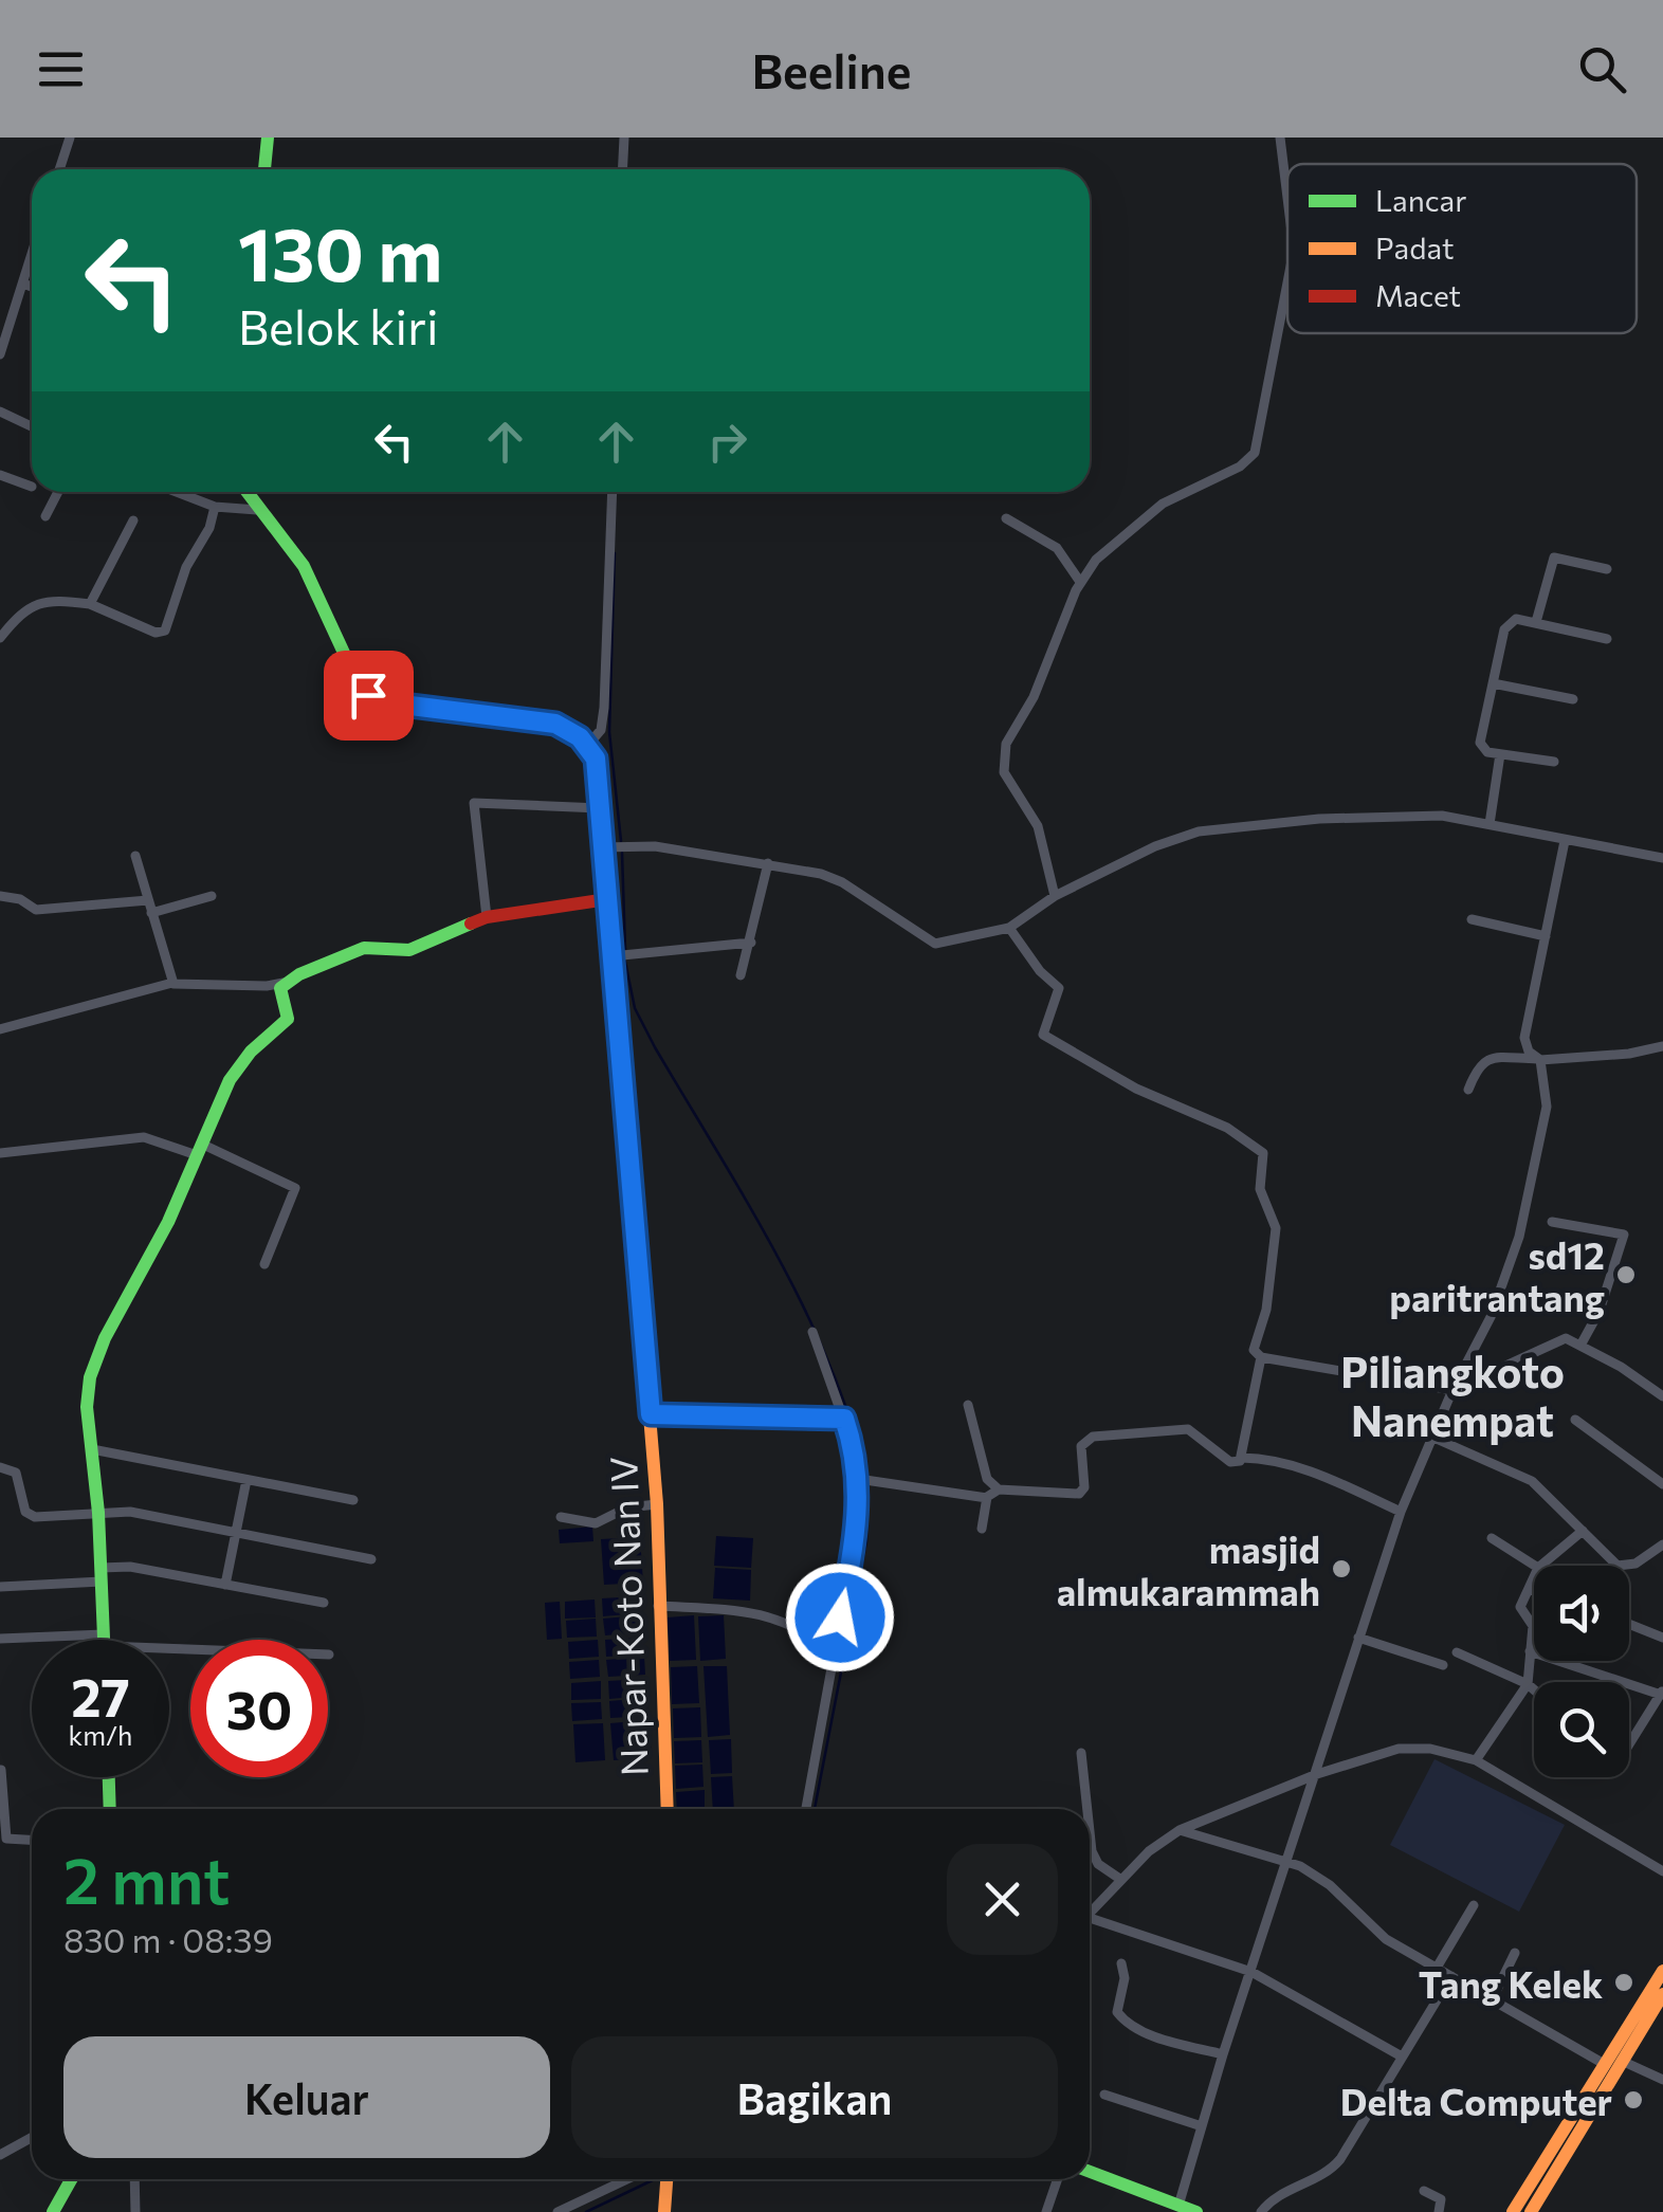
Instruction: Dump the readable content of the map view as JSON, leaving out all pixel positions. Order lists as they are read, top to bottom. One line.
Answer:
{"streets":{"main road":["Napar-Koto Nan IV"]},"districts":["Piliangkoto Nanempat"],"places":["sd12 paritrantang","masjid almukarammah","Tang Kelek","Delta Computer"],"legend":["Lancar","Padat","Macet"],"page":{"header":"Beeline","turn":["130 m","Belok kiri"],"speed":"27 km/h","limit":"30","heading":["2 mnt","830 m · 08:39"],"buttons":["Keluar","Bagikan"]}}
